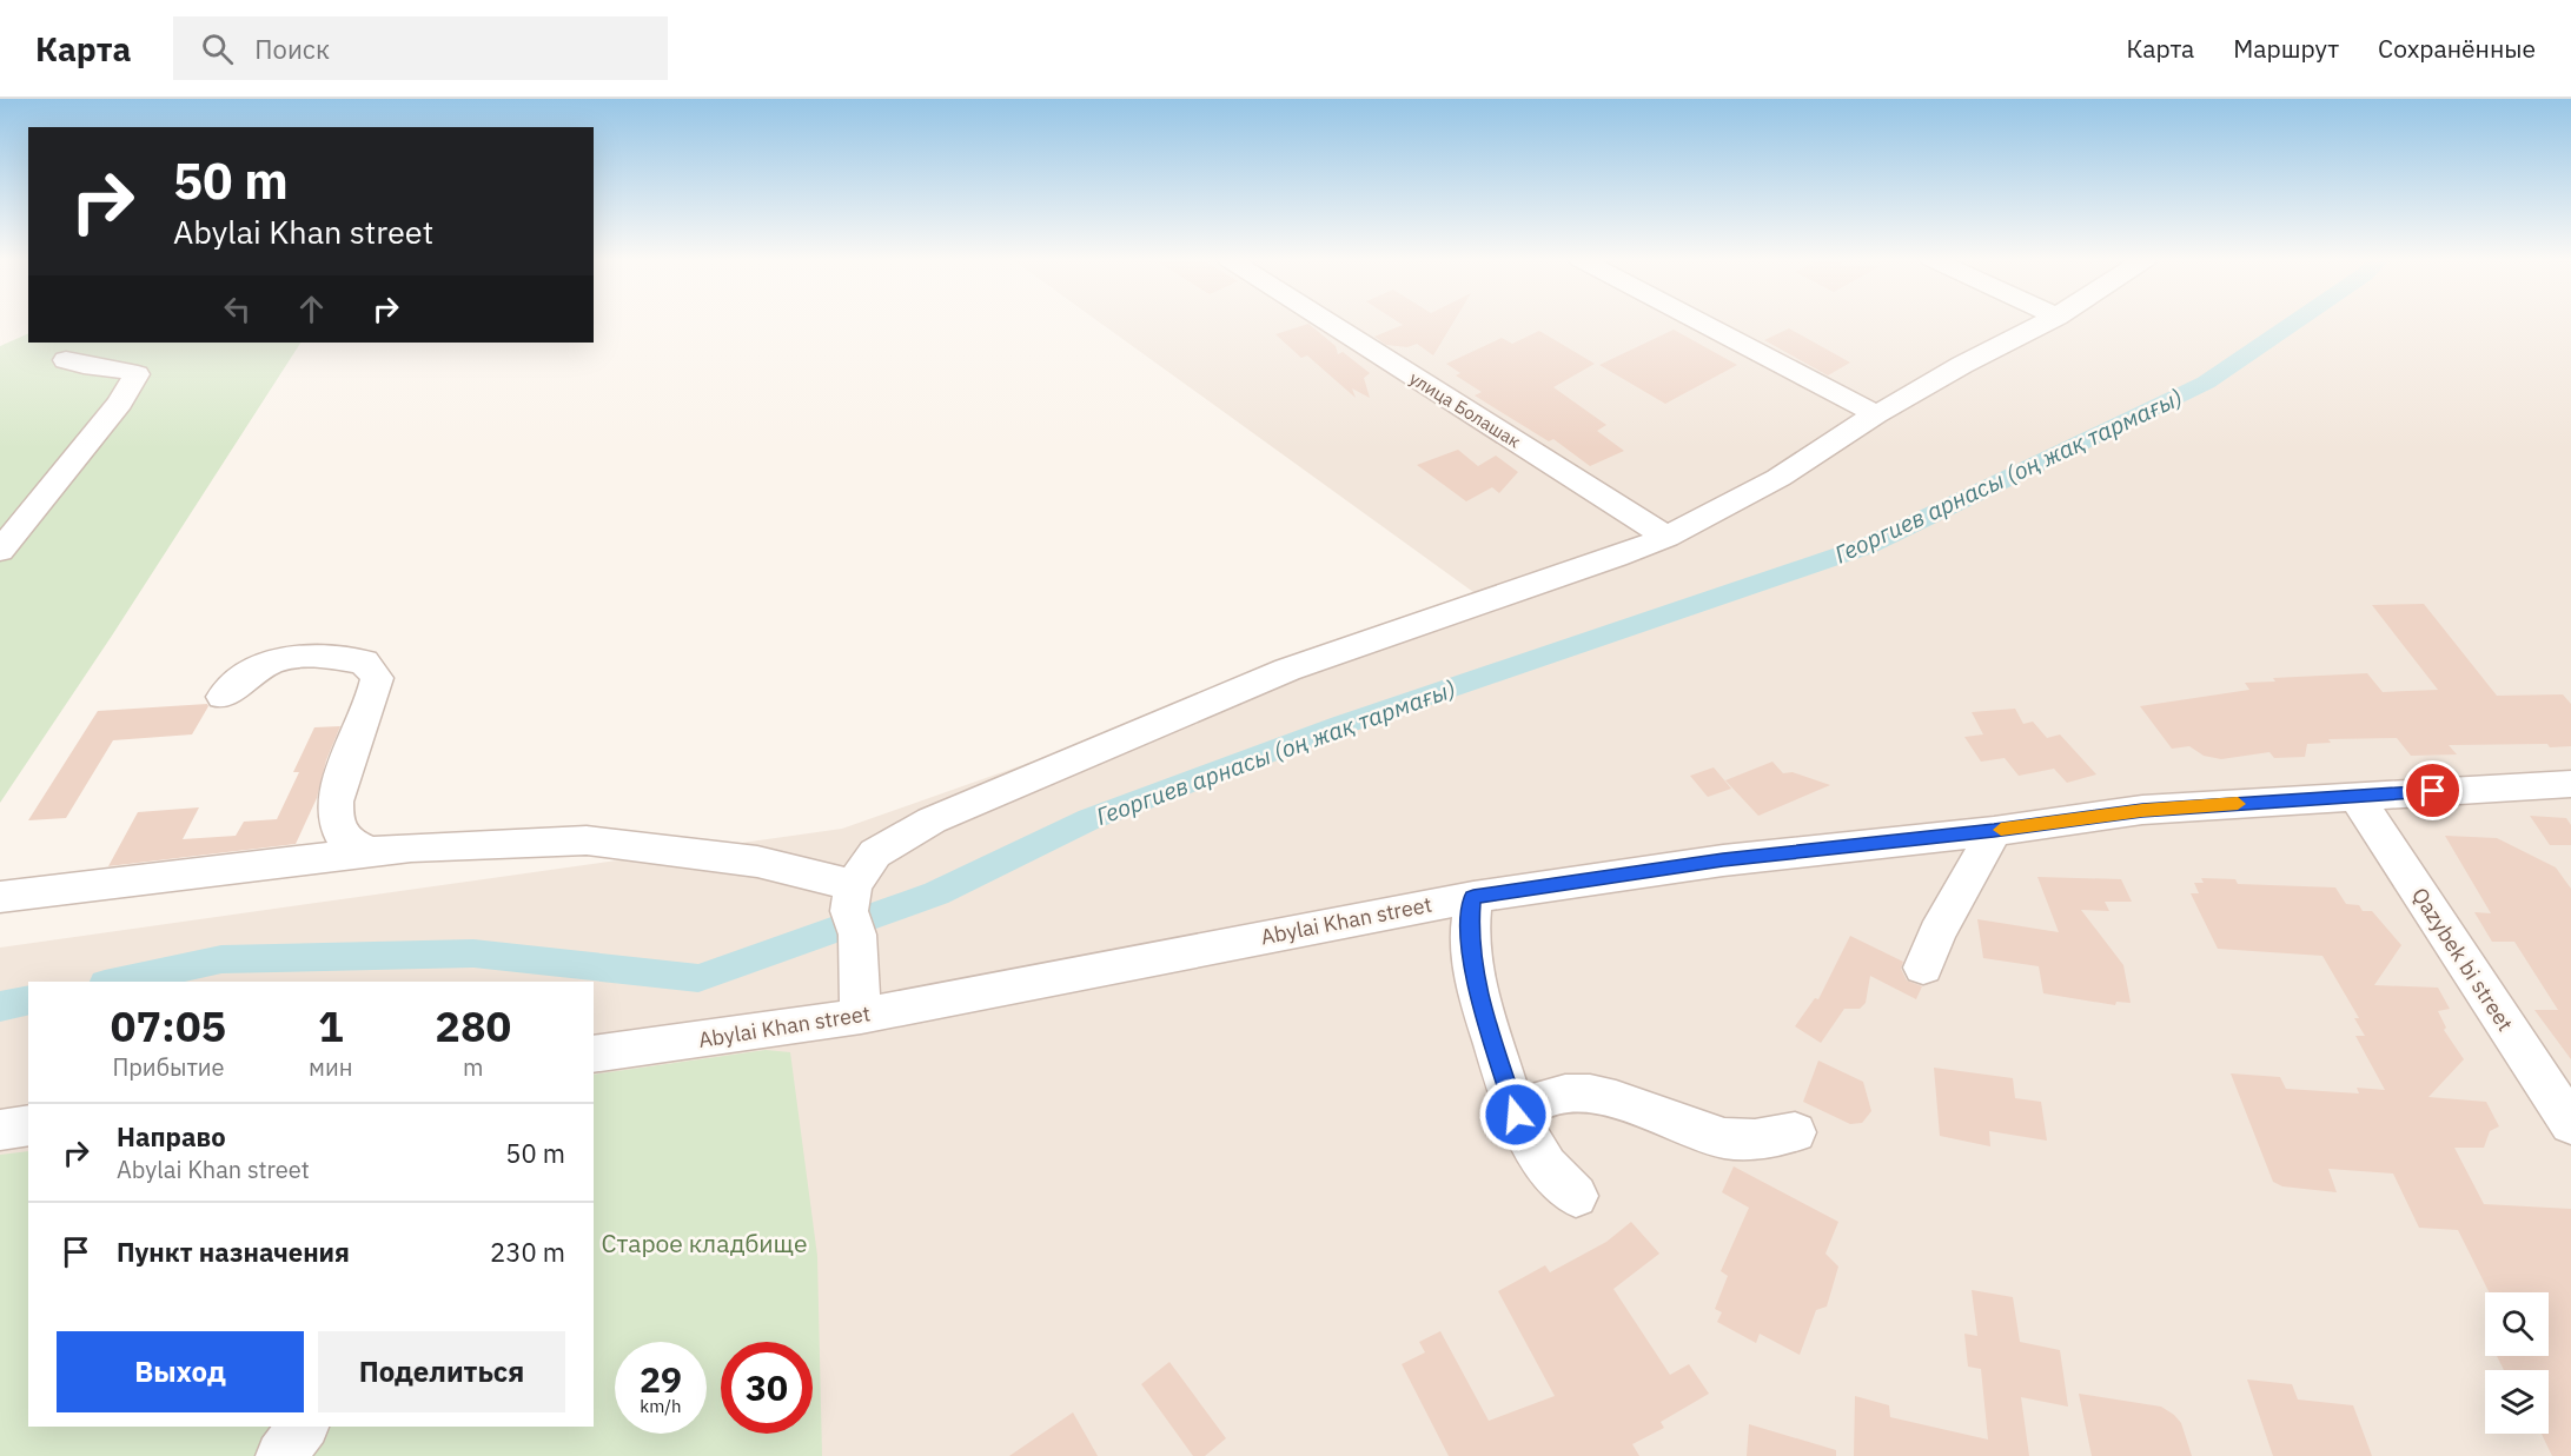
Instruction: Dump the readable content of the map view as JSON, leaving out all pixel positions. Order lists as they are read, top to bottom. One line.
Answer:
{"streets":{"street":["улица Болашак","Abylai Khan street","Qazybek bi street"]},"crossings":[["Abylai Khan street","Qazybek bi street"]],"water":["Георгиев арнасы (оң жақ тармағы)"],"parks":["Старое кладбище"],"page":{"header":"Карта","search":"Поиск","nav":["Карта","Маршрут","Сохранённые"],"turn":["50 m","Abylai Khan street"],"eta":["07:05","Прибытие","1","мин","280","m"],"list":[{"name":"Направо","note":"Abylai Khan street","value":"50 m"},{"name":"Пункт назначения","value":"230 m"}],"buttons":["Выход","Поделиться"],"speed":"29 km/h","limit":"30"}}
